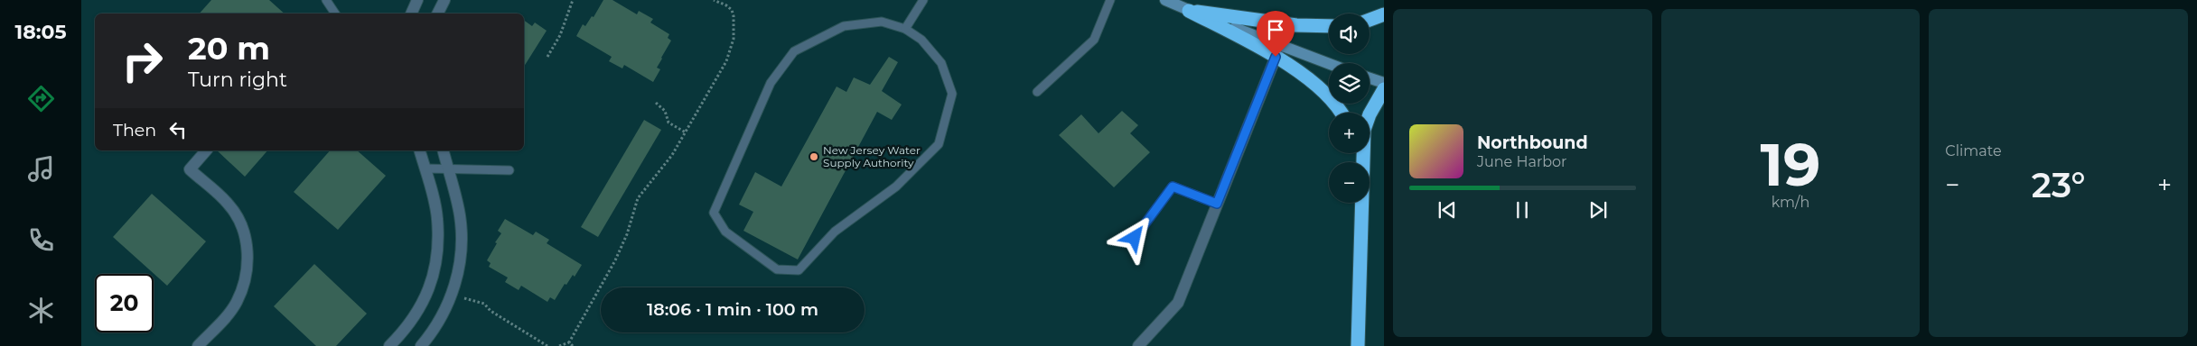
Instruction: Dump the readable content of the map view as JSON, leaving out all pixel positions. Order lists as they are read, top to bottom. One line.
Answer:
{"places":["New Jersey Water Supply Authority"],"page":{"tabs":"18:05","tile":[["19","km/h"],"Climate"],"map_buttons":["+","−"],"turn":["20 m","Turn right"],"then":"Then","song":["Northbound","June Harbor"],"heat":["−","23°","+"],"limit":"20","trip":"18:06 · 1 min · 100 m"}}
